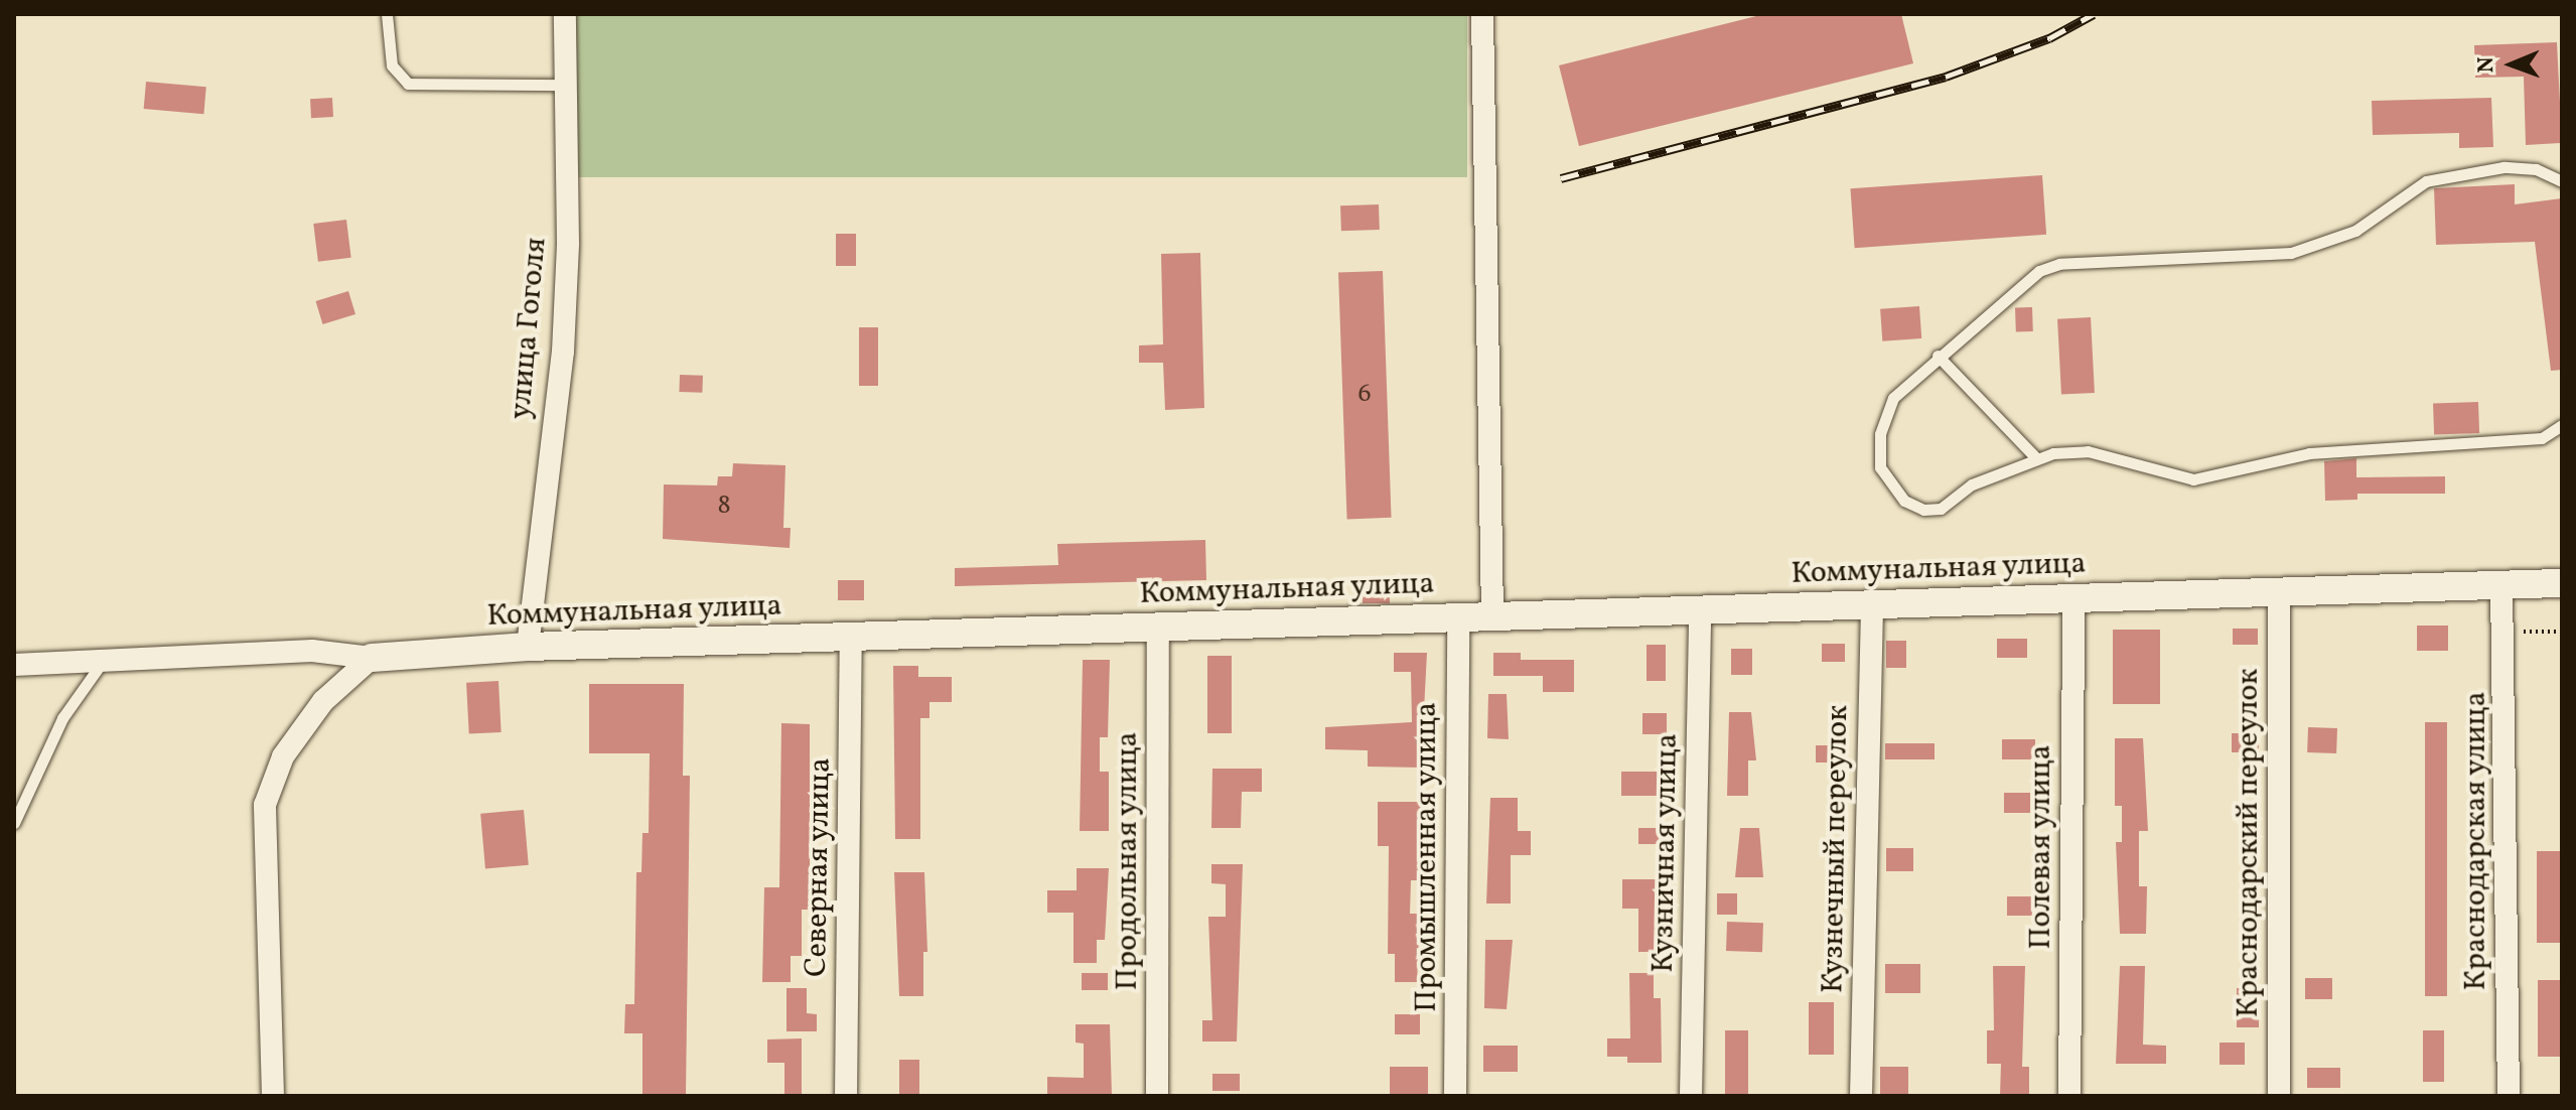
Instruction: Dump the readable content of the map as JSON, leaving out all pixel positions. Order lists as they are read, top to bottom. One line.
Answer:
{"streets":{"street":["улица Гоголя","Коммунальная улица","Краснодарская улица","Краснодарский переулок","Полевая улица","Кузнечный переулок","Кузничная улица","Промышленная улица","Продольная улица","Северная улица"]},"crossings":[["улица Гоголя","Коммунальная улица"],["Коммунальная улица","Краснодарская улица"],["Коммунальная улица","Краснодарский переулок"],["Коммунальная улица","Полевая улица"],["Коммунальная улица","Кузнечный переулок"],["Коммунальная улица","Кузничная улица"],["Коммунальная улица","Промышленная улица"],["Коммунальная улица","Продольная улица"],["Коммунальная улица","Северная улица"]],"house_numbers":["6","8"],"north":"left"}
